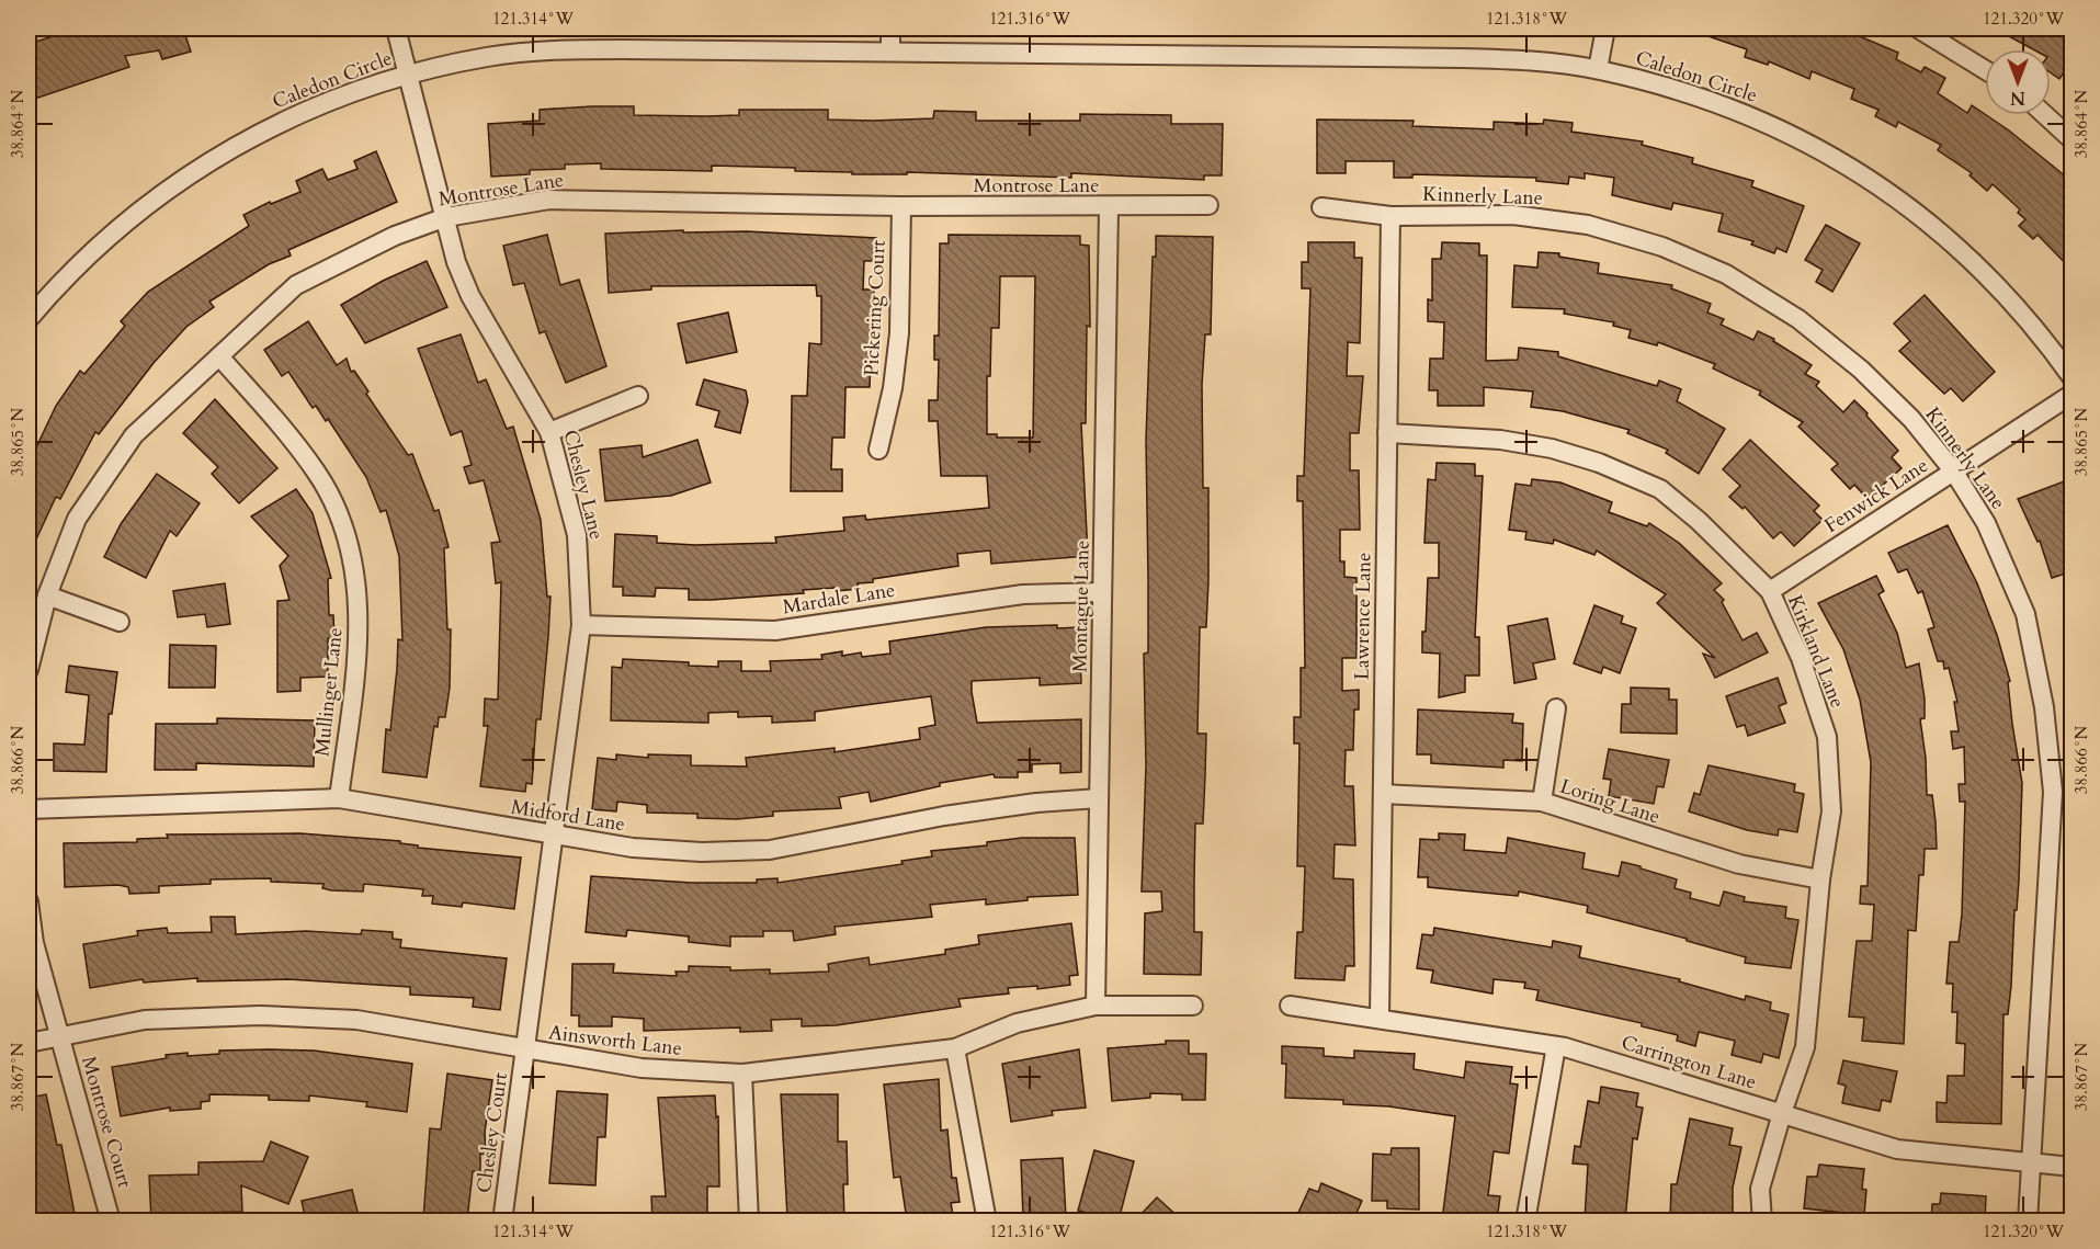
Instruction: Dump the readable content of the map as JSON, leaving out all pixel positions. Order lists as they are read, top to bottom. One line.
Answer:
{"streets":{"street":["Caledon Circle","Montrose Lane","Kinnerly Lane","Pickering Court","Chesley Lane","Fenwick Lane","Mardale Lane","Montague Lane","Lawrence Lane","Kirkland Lane","Mullinger Lane","Loring Lane","Midford Lane","Ainsworth Lane","Carrington Lane","Montrose Court","Chesley Court"]},"crossings":[["Caledon Circle","Chesley Lane"],["Montrose Lane","Pickering Court"],["Montrose Lane","Chesley Lane"],["Montrose Lane","Montague Lane"],["Montrose Lane","Mullinger Lane"],["Kinnerly Lane","Fenwick Lane"],["Kinnerly Lane","Lawrence Lane"],["Kinnerly Lane","Carrington Lane"],["Chesley Lane","Mardale Lane"],["Chesley Lane","Midford Lane"],["Chesley Lane","Ainsworth Lane"],["Chesley Lane","Chesley Court"],["Fenwick Lane","Kirkland Lane"],["Mardale Lane","Montague Lane"],["Montague Lane","Midford Lane"],["Montague Lane","Ainsworth Lane"],["Lawrence Lane","Kirkland Lane"],["Lawrence Lane","Loring Lane"],["Lawrence Lane","Carrington Lane"],["Kirkland Lane","Loring Lane"],["Kirkland Lane","Carrington Lane"],["Mullinger Lane","Midford Lane"],["Ainsworth Lane","Montrose Court"],["Ainsworth Lane","Chesley Court"]],"north":"bottom","coordinates":["121.314°W","121.316°W","121.318°W","121.320°W","38.864°N","38.865°N","38.866°N","38.867°N"]}
